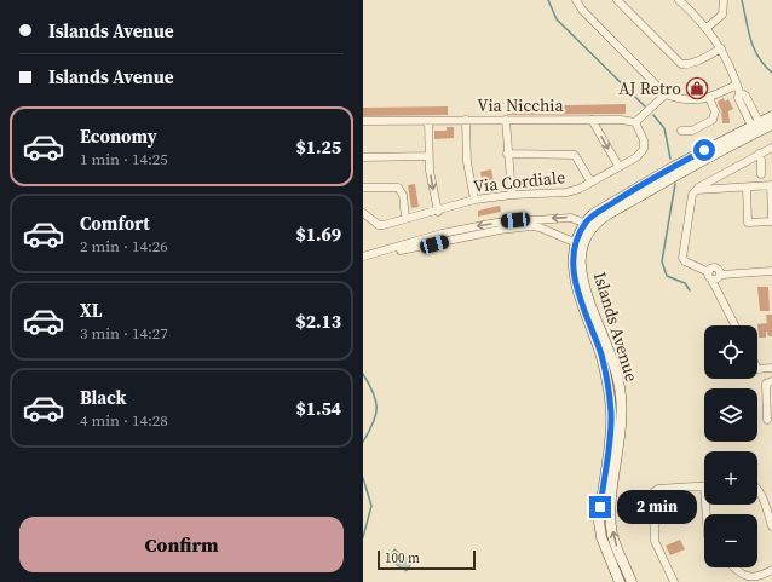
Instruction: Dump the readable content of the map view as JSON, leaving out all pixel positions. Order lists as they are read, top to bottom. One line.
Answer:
{"streets":{"street":["Via Nicchia","Via Cordiale","Islands Avenue"]},"crossings":[["Via Nicchia","Via Cordiale"]],"places":{"shop":["AJ Retro"]},"scale_bar":"100 m","page":{"banner":["Islands Avenue","Islands Avenue"],"list":[{"name":"Economy","note":"1 min · 14:25","value":"$1.25"},{"name":"Comfort","note":"2 min · 14:26","value":"$1.69"},{"name":"XL","note":"3 min · 14:27","value":"$2.13"},{"name":"Black","note":"4 min · 14:28","value":"$1.54"}],"map_buttons":["+","−"],"bubble":"2 min","buttons":"Confirm","scale":"100 m"}}
